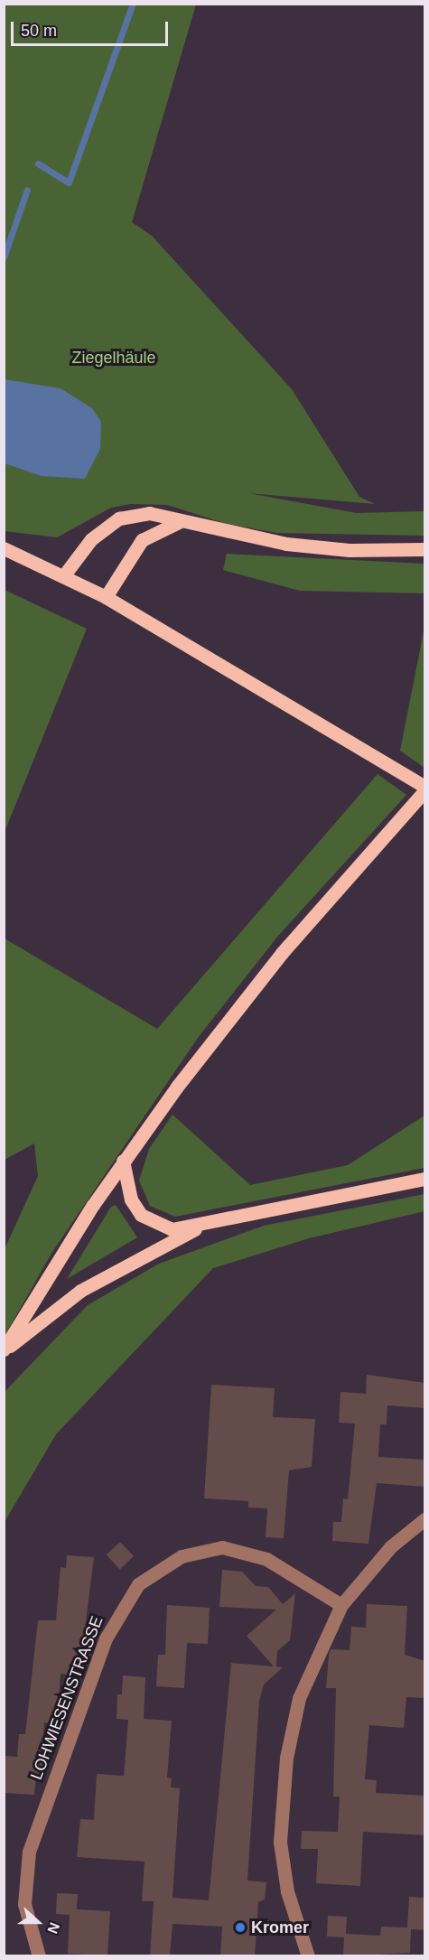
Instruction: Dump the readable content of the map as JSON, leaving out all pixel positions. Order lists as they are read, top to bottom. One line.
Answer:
{"streets":{"street":["LOHWIESENSTRASSE"]},"parks":["Ziegelhäule"],"places":["Kromer"],"scale_bar":"50 m","north":"right"}
